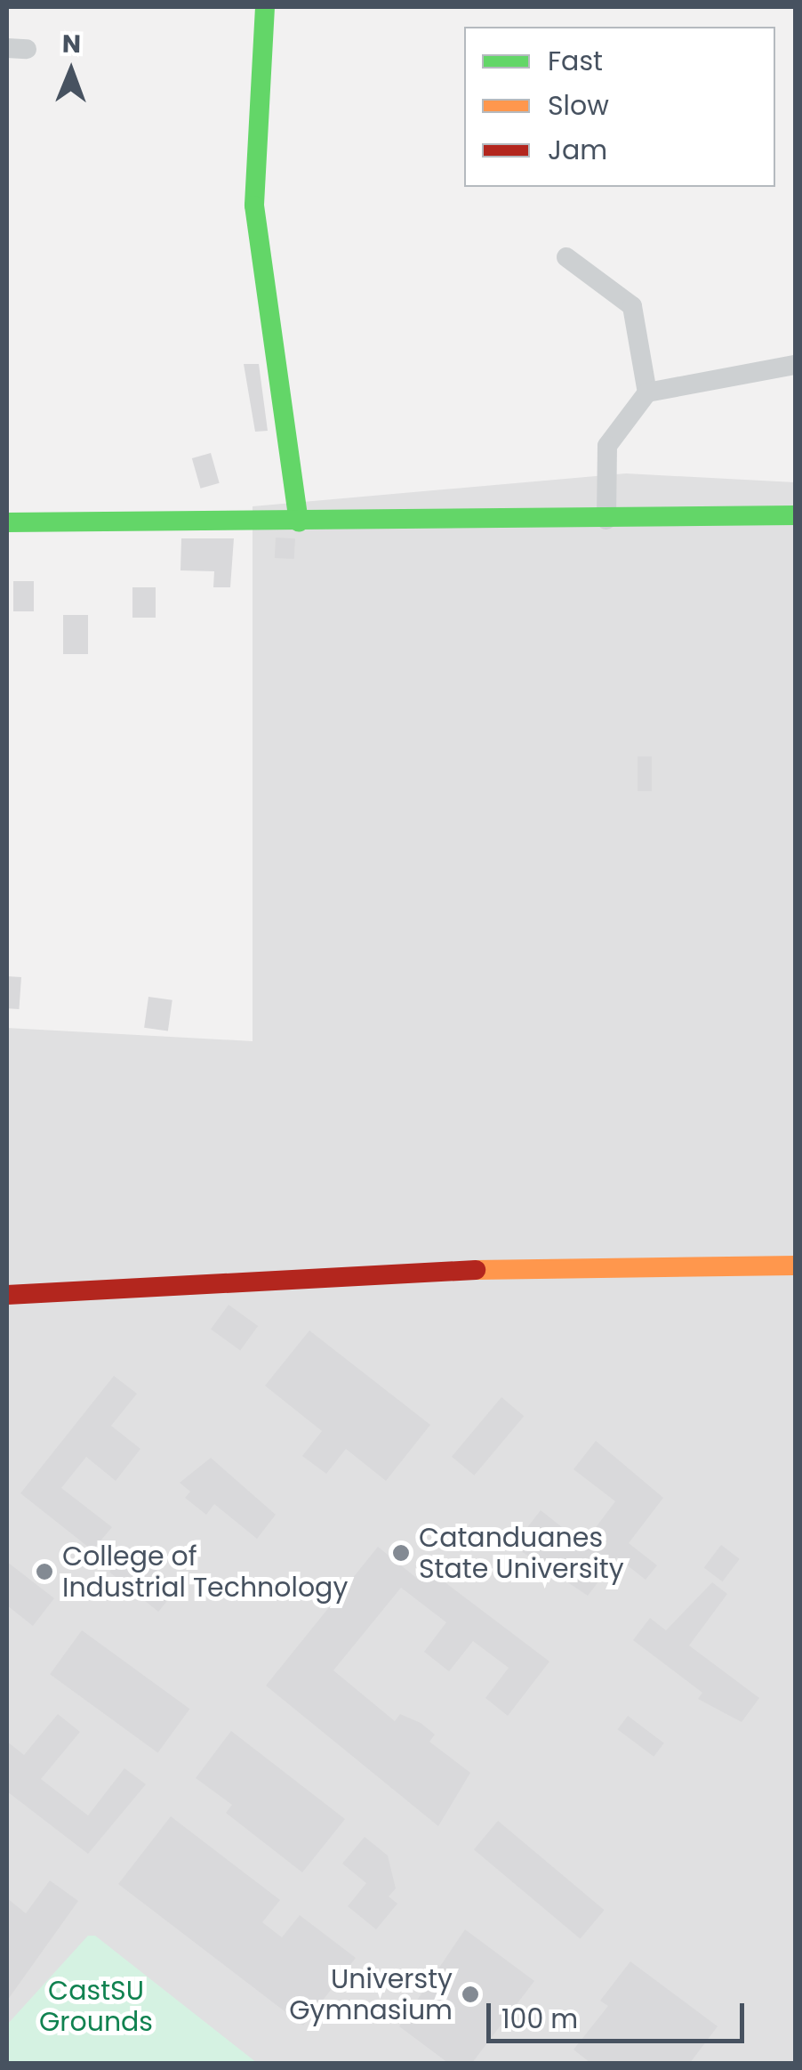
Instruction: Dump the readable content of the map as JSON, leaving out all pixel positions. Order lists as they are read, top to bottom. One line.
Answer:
{"parks":["CastSU Grounds"],"places":["Catanduanes State University","College of Industrial Technology","Universty Gymnasium"],"legend":["Fast","Slow","Jam"],"scale_bar":"100 m","north":"top"}
